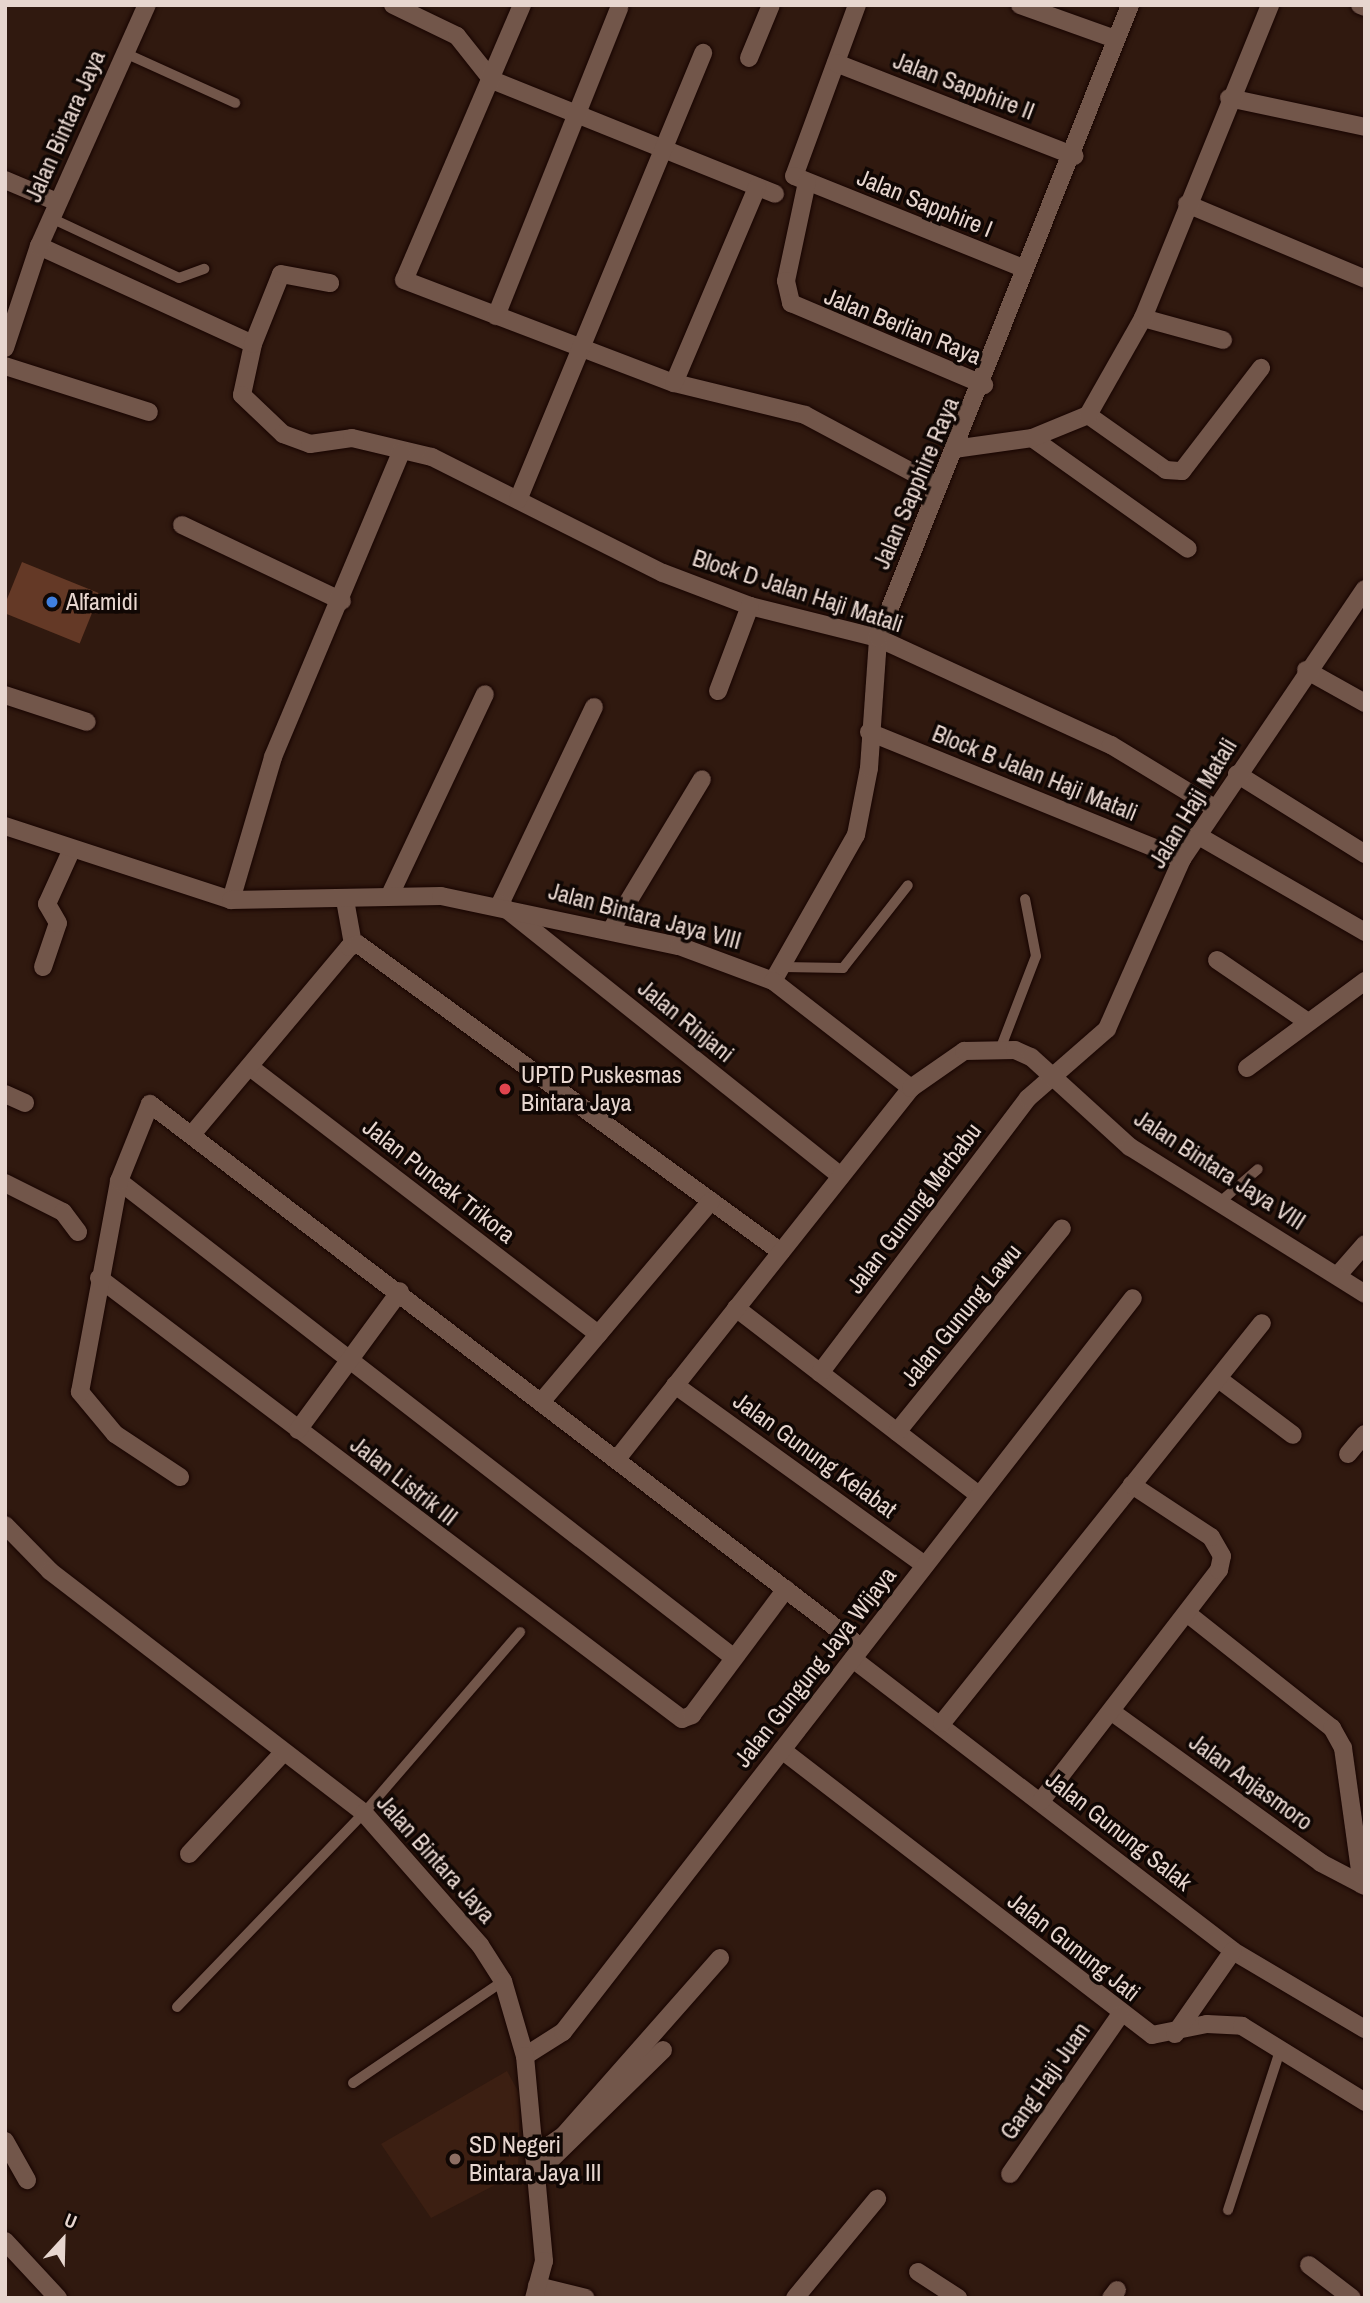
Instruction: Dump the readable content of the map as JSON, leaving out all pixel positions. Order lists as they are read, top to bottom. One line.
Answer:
{"streets":{"street":["Jalan Sapphire II","Jalan Bintara Jaya","Jalan Sapphire I","Jalan Berlian Raya","Jalan Sapphire Raya","Block D Jalan Haji Matali","Block B Jalan Haji Matali","Jalan Haji Matali","Jalan Bintara Jaya VIII","Jalan Rinjani","Jalan Puncak Trikora","Jalan Gunung Merbabu","Jalan Gunung Lawu","Jalan Gunung Kelabat","Jalan Listrik III","Jalan Gungung Jaya Wijaya","Jalan Anjasmoro","Jalan Gunung Salak","Jalan Gunung Jati","Gang Haji Juan"]},"crossings":[["Jalan Sapphire II","Jalan Berlian Raya"],["Jalan Sapphire II","Jalan Sapphire Raya"],["Jalan Bintara Jaya","Jalan Gungung Jaya Wijaya"],["Jalan Sapphire I","Jalan Berlian Raya"],["Jalan Sapphire I","Jalan Sapphire Raya"],["Jalan Berlian Raya","Jalan Sapphire Raya"],["Jalan Sapphire Raya","Block D Jalan Haji Matali"],["Jalan Sapphire Raya","Block B Jalan Haji Matali"],["Jalan Sapphire Raya","Jalan Bintara Jaya VIII"],["Block D Jalan Haji Matali","Jalan Haji Matali"],["Block B Jalan Haji Matali","Jalan Haji Matali"],["Jalan Haji Matali","Jalan Bintara Jaya VIII"],["Jalan Haji Matali","Jalan Gunung Merbabu"],["Jalan Bintara Jaya VIII","Jalan Rinjani"],["Jalan Bintara Jaya VIII","Jalan Gunung Merbabu"],["Jalan Gunung Kelabat","Jalan Gungung Jaya Wijaya"],["Jalan Gungung Jaya Wijaya","Jalan Gunung Salak"],["Jalan Gungung Jaya Wijaya","Jalan Gunung Jati"],["Jalan Gunung Jati","Gang Haji Juan"]],"places":["Alfamidi","UPTD Puskesmas Bintara Jaya","SD Negeri Bintara Jaya III"],"north":"top"}
